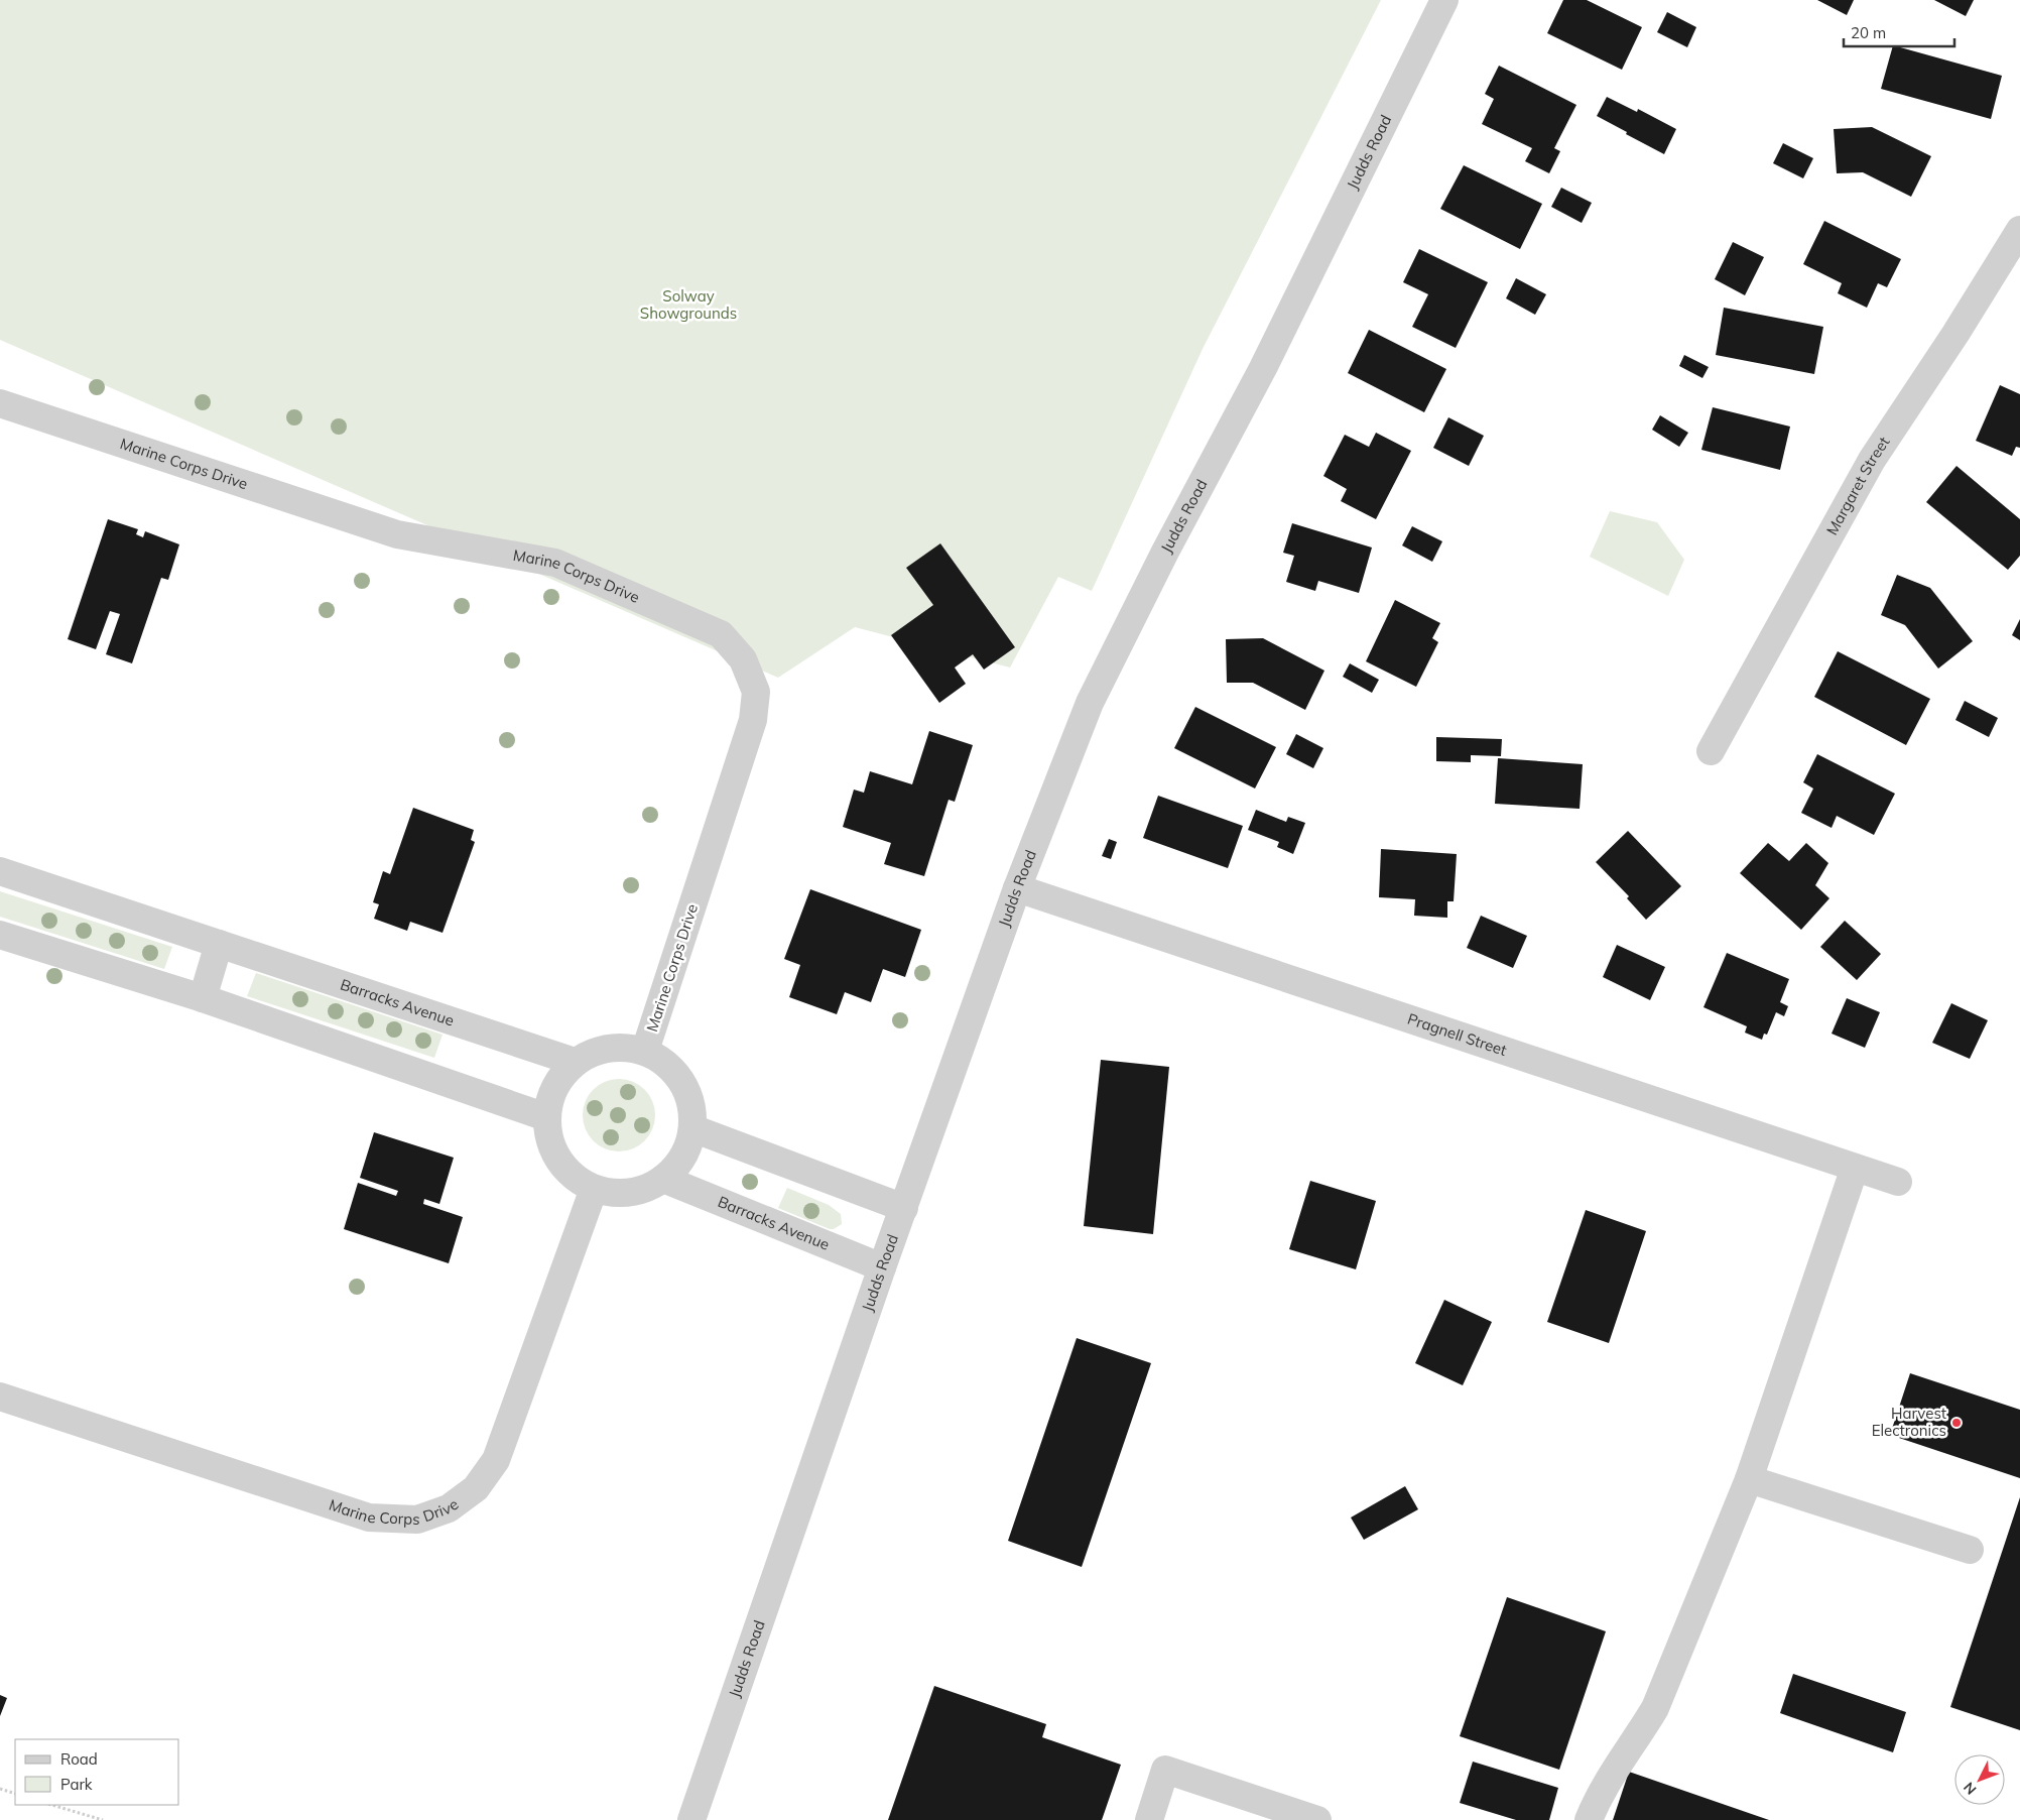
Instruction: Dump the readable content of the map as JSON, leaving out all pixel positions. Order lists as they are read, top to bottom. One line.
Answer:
{"streets":{"street":["Judds Road","Marine Corps Drive","Margaret Street","Barracks Avenue","Pragnell Street"]},"crossings":[["Judds Road","Barracks Avenue"],["Judds Road","Pragnell Street"],["Marine Corps Drive","Barracks Avenue"]],"parks":["Solway Showgrounds"],"places":["Harvest Electronics"],"legend":["Road","Park"],"scale_bar":"20 m","north":"bottom left"}
